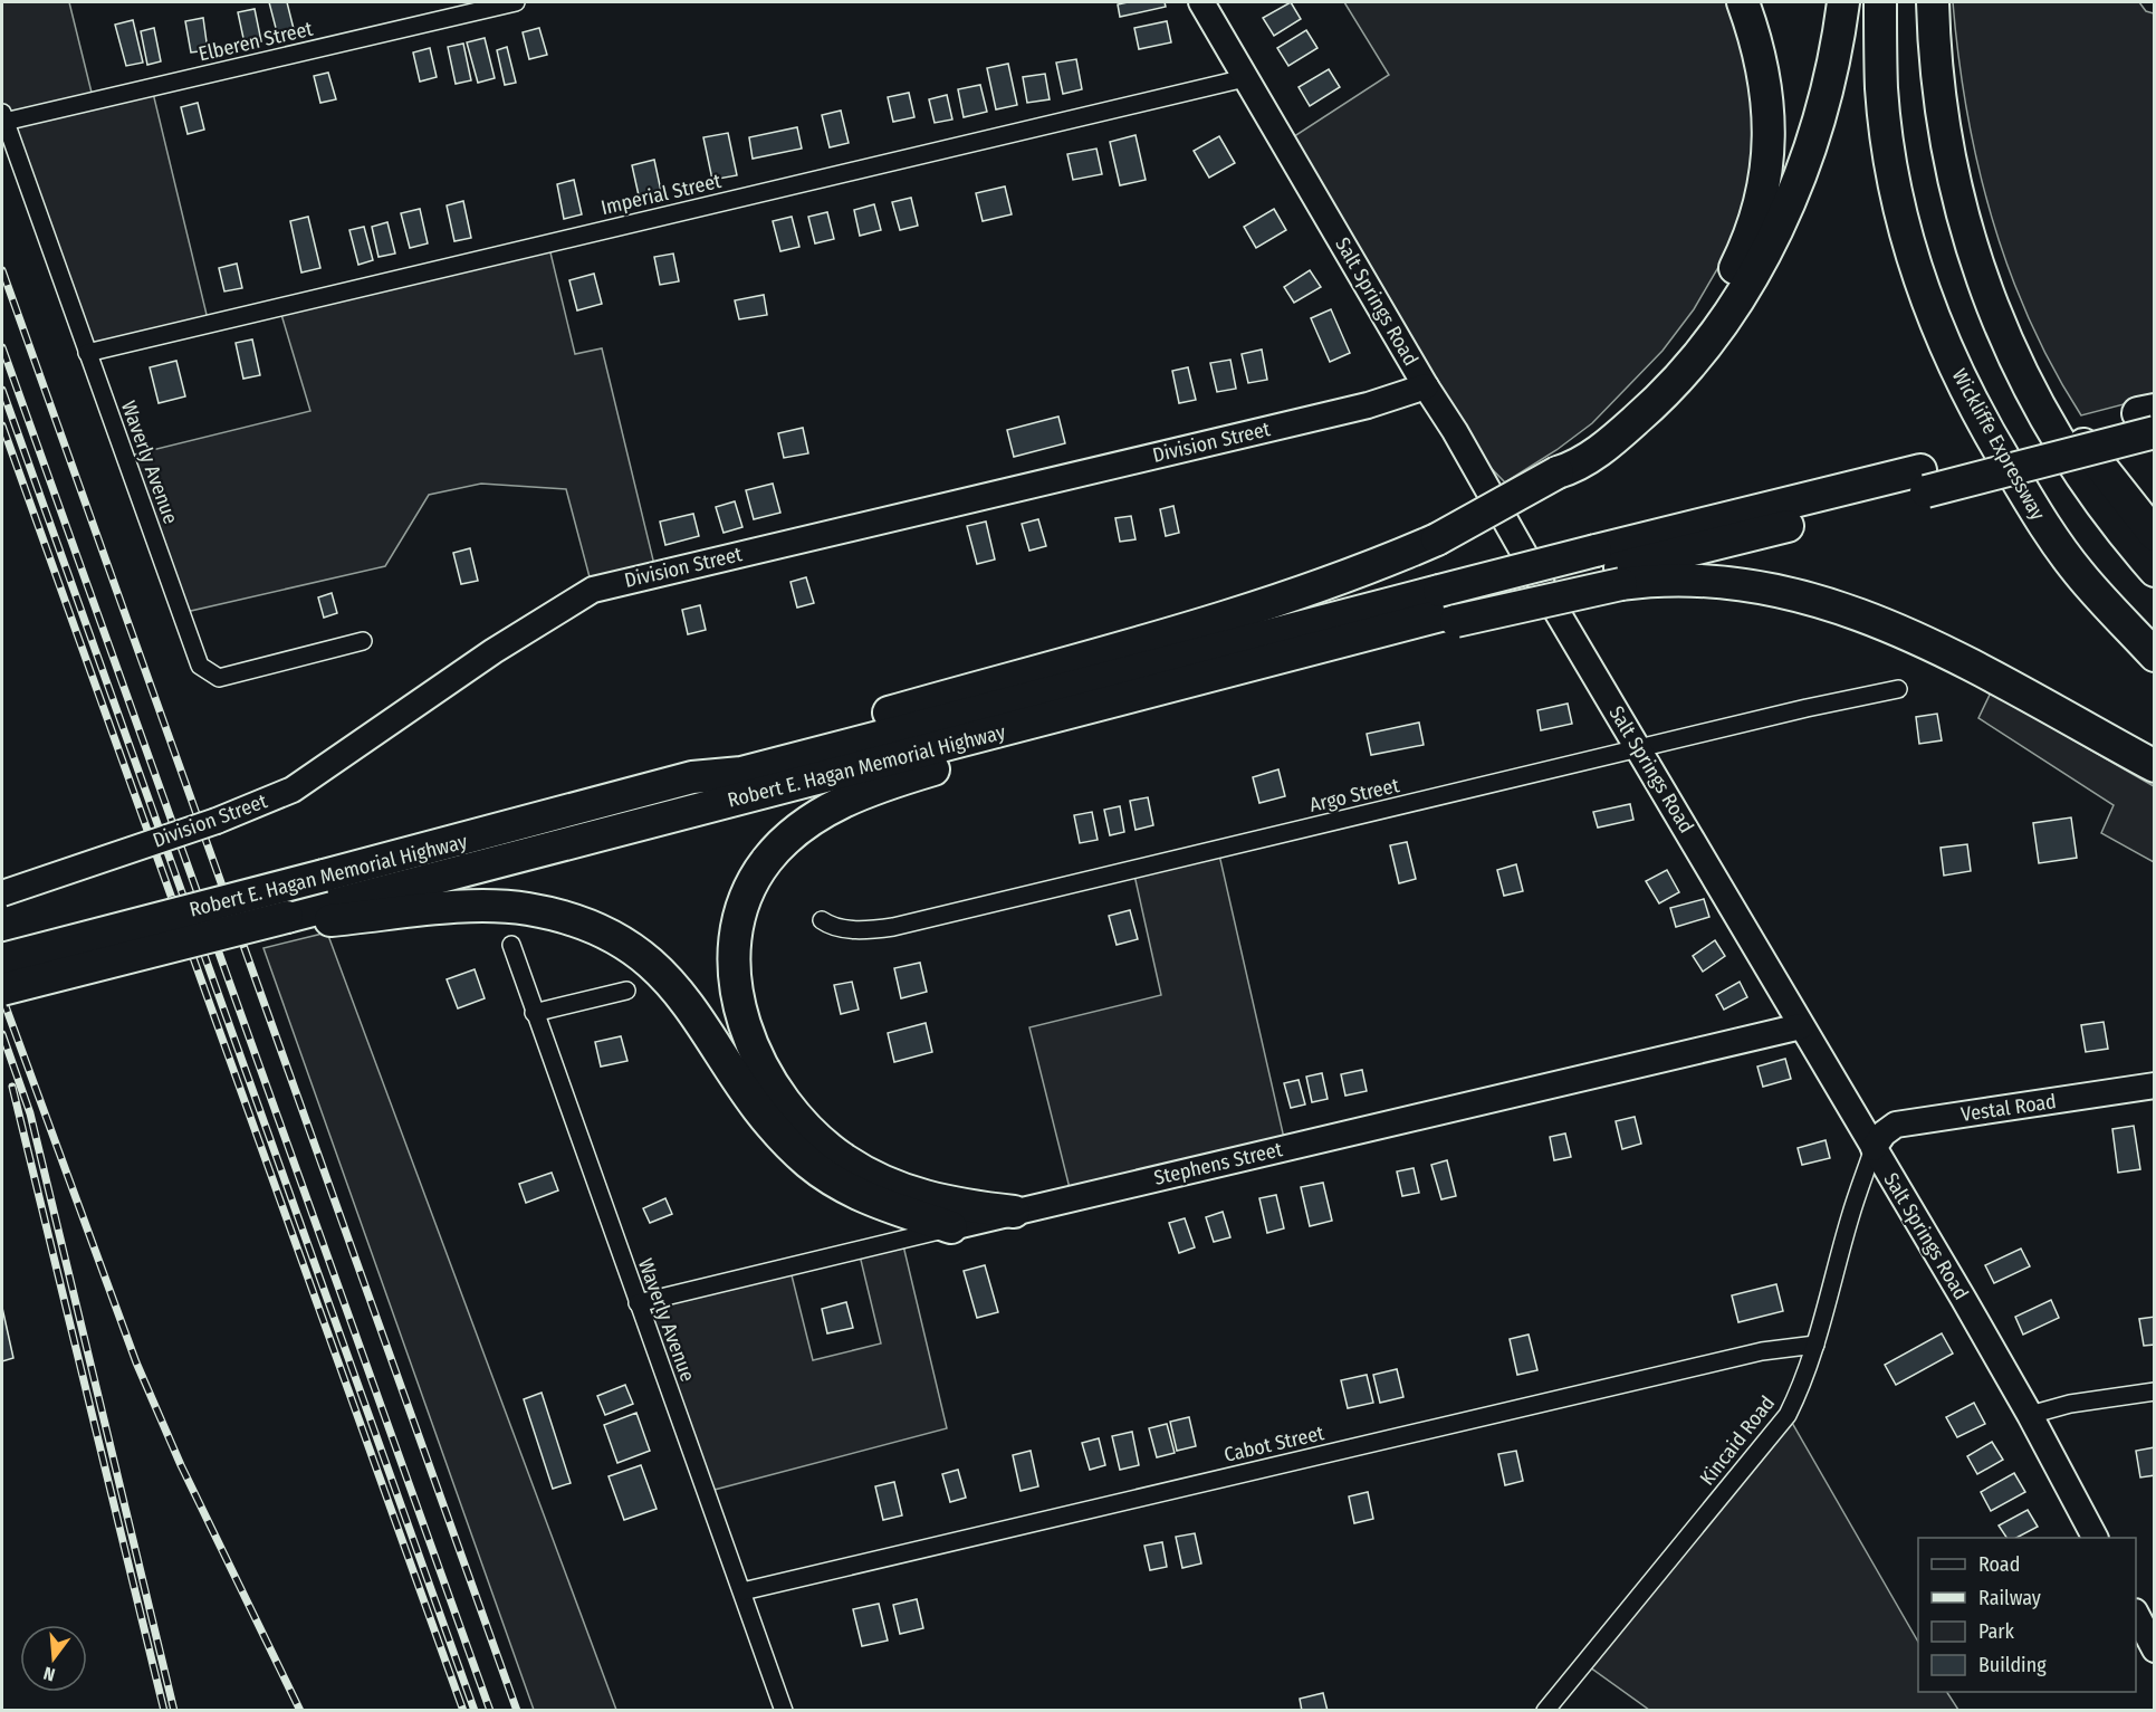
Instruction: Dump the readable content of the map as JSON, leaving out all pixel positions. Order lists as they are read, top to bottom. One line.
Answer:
{"streets":{"highway":["Wickliffe Expressway","Robert E. Hagan Memorial Highway"],"street":["Elberen Street","Imperial Street","Salt Springs Road","Division Street","Waverly Avenue","Argo Street","Vestal Road","Stephens Street","Kincaid Road","Cabot Street"]},"crossings":[["Elberen Street","Waverly Avenue"],["Imperial Street","Salt Springs Road"],["Imperial Street","Waverly Avenue"],["Salt Springs Road","Division Street"],["Salt Springs Road","Argo Street"],["Salt Springs Road","Vestal Road"],["Salt Springs Road","Stephens Street"],["Salt Springs Road","Kincaid Road"],["Waverly Avenue","Stephens Street"],["Waverly Avenue","Cabot Street"],["Vestal Road","Kincaid Road"],["Kincaid Road","Cabot Street"]],"legend":["Road","Railway","Park","Building"],"north":"bottom"}
